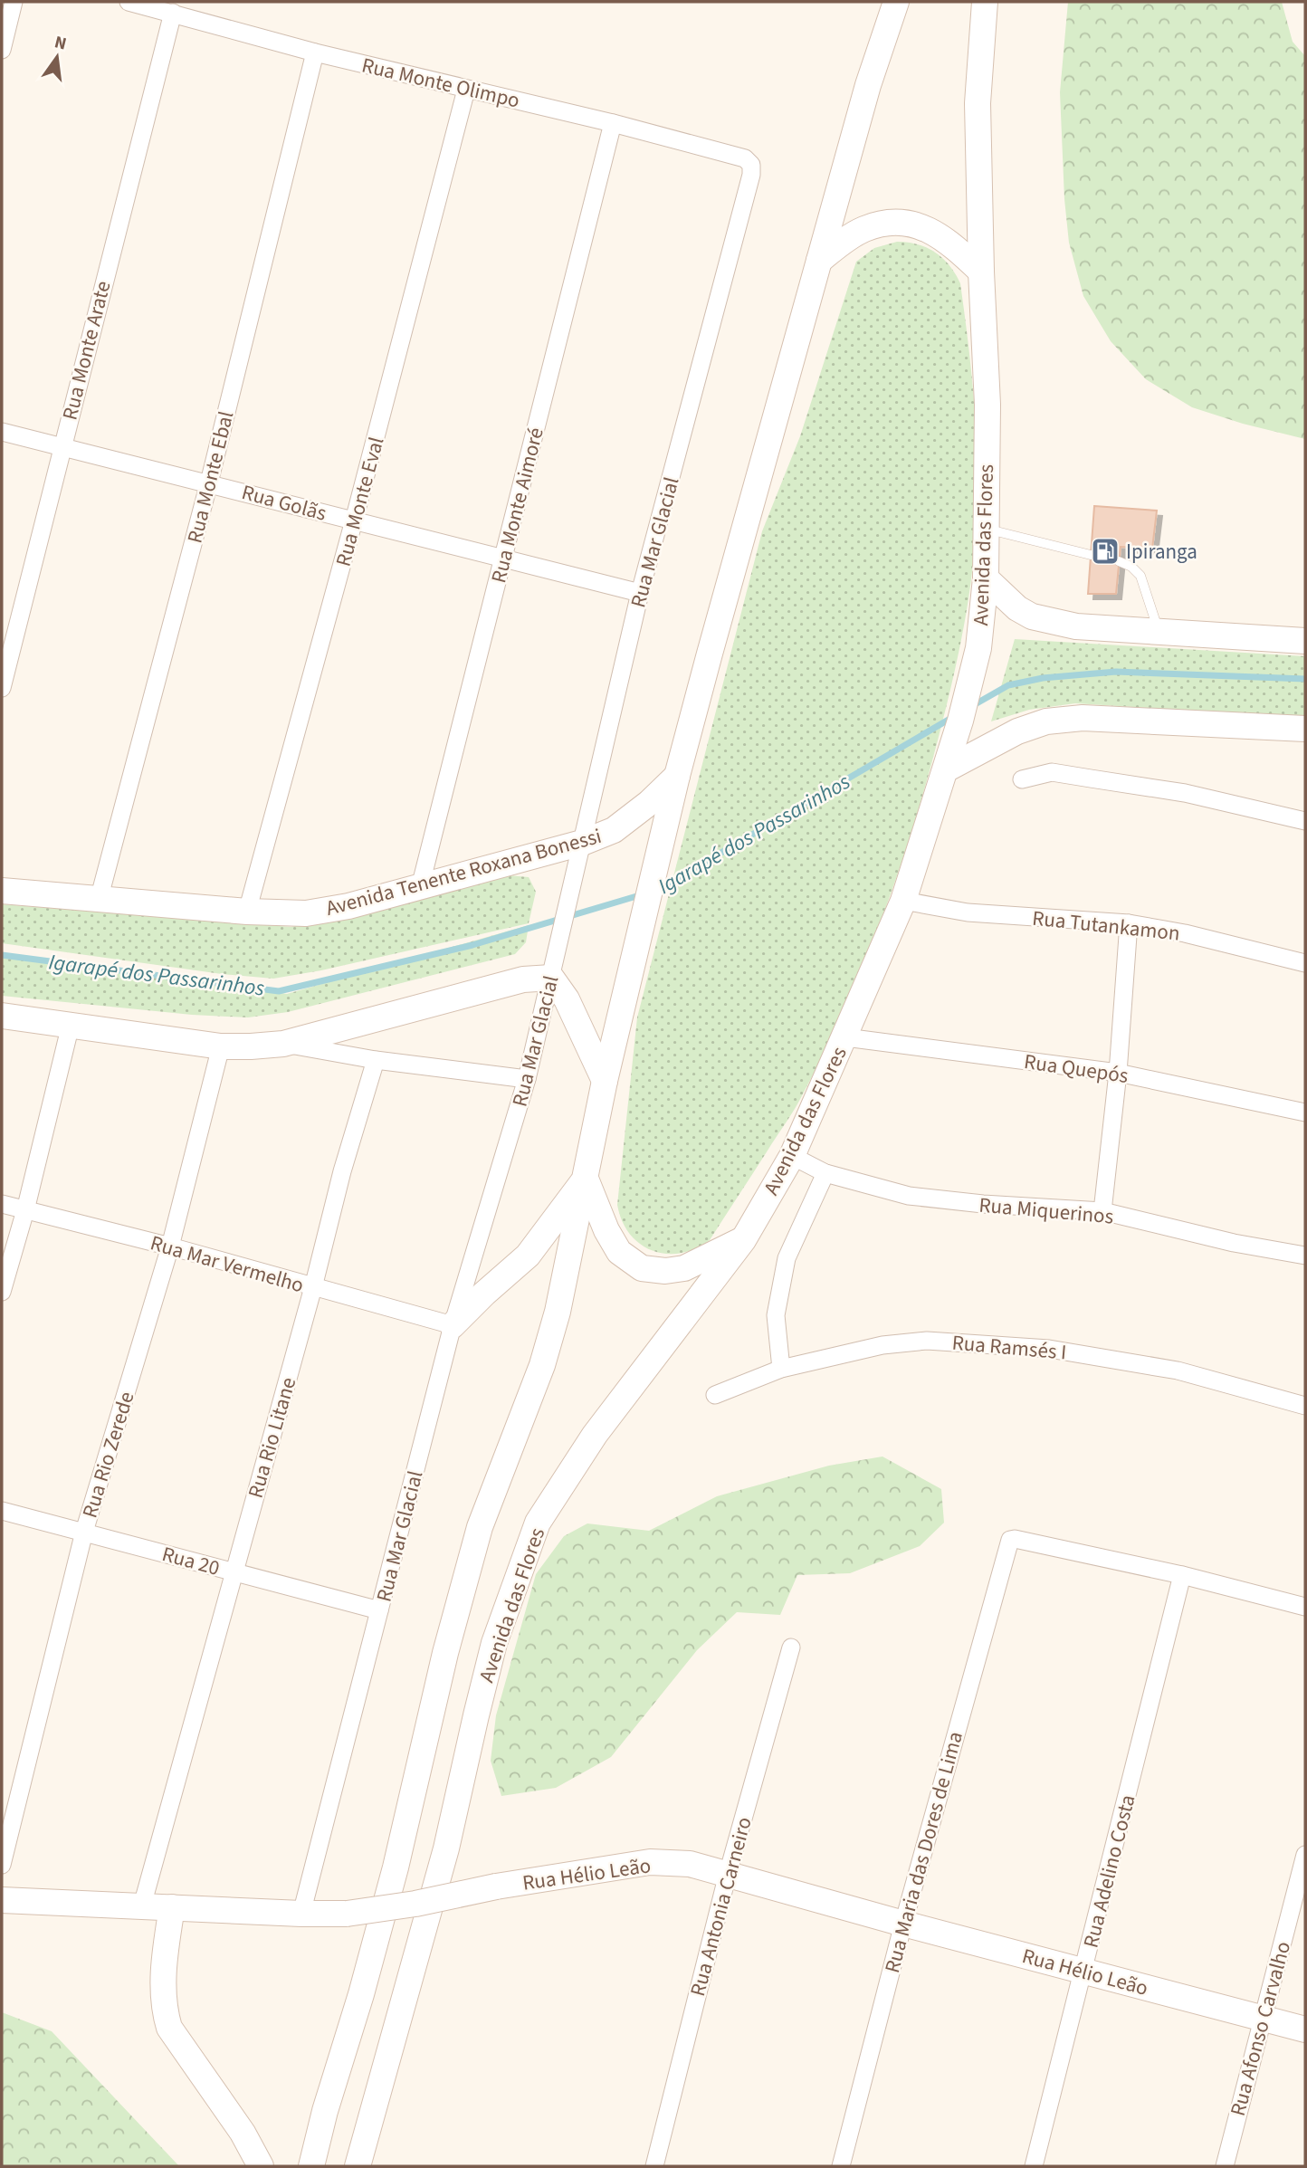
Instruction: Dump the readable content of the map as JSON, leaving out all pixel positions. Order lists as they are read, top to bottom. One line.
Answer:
{"streets":{"main road":["Avenida das Flores","Avenida Tenente Roxana Bonessi","Rua Hélio Leão"],"street":["Rua Monte Olimpo","Rua Monte Arate","Rua Monte Ebal","Rua Monte Eval","Rua Golãs","Rua Monte Aimoré","Rua Mar Glacial","Rua Tutankamon","Rua Quepós","Rua Miquerinos","Rua Mar Vermelho","Rua Ramsés I","Rua Rio Litane","Rua Rio Zerede","Rua 20","Rua Maria das Dores de Lima","Rua Adelino Costa","Rua Antonia Carneiro","Rua Afonso Carvalho"]},"crossings":[["Rua Monte Olimpo","Rua Monte Arate"],["Rua Monte Olimpo","Rua Monte Ebal"],["Rua Monte Olimpo","Rua Monte Eval"],["Rua Monte Olimpo","Rua Monte Aimoré"],["Rua Monte Olimpo","Rua Mar Glacial"],["Rua Monte Arate","Rua Golãs"],["Rua Monte Ebal","Rua Golãs"],["Rua Monte Ebal","Avenida Tenente Roxana Bonessi"],["Rua Monte Eval","Rua Golãs"],["Rua Monte Eval","Avenida Tenente Roxana Bonessi"],["Rua Golãs","Rua Monte Aimoré"],["Rua Golãs","Rua Mar Glacial"],["Rua Monte Aimoré","Avenida Tenente Roxana Bonessi"],["Rua Mar Glacial","Avenida Tenente Roxana Bonessi"],["Rua Mar Glacial","Rua Mar Vermelho"],["Rua Mar Glacial","Rua 20"],["Rua Mar Glacial","Rua Hélio Leão"],["Avenida das Flores","Rua Tutankamon"],["Avenida das Flores","Rua Quepós"],["Avenida das Flores","Rua Miquerinos"],["Rua Mar Vermelho","Rua Rio Litane"],["Rua Mar Vermelho","Rua Rio Zerede"],["Rua Rio Litane","Rua 20"],["Rua Rio Litane","Rua Hélio Leão"],["Rua Rio Zerede","Rua 20"],["Rua Maria das Dores de Lima","Rua Adelino Costa"],["Rua Maria das Dores de Lima","Rua Hélio Leão"],["Rua Adelino Costa","Rua Hélio Leão"],["Rua Hélio Leão","Rua Antonia Carneiro"],["Rua Hélio Leão","Rua Afonso Carvalho"]],"water":["Igarapé dos Passarinhos"],"places":{"fuel station":["Ipiranga"]},"north":"top"}
